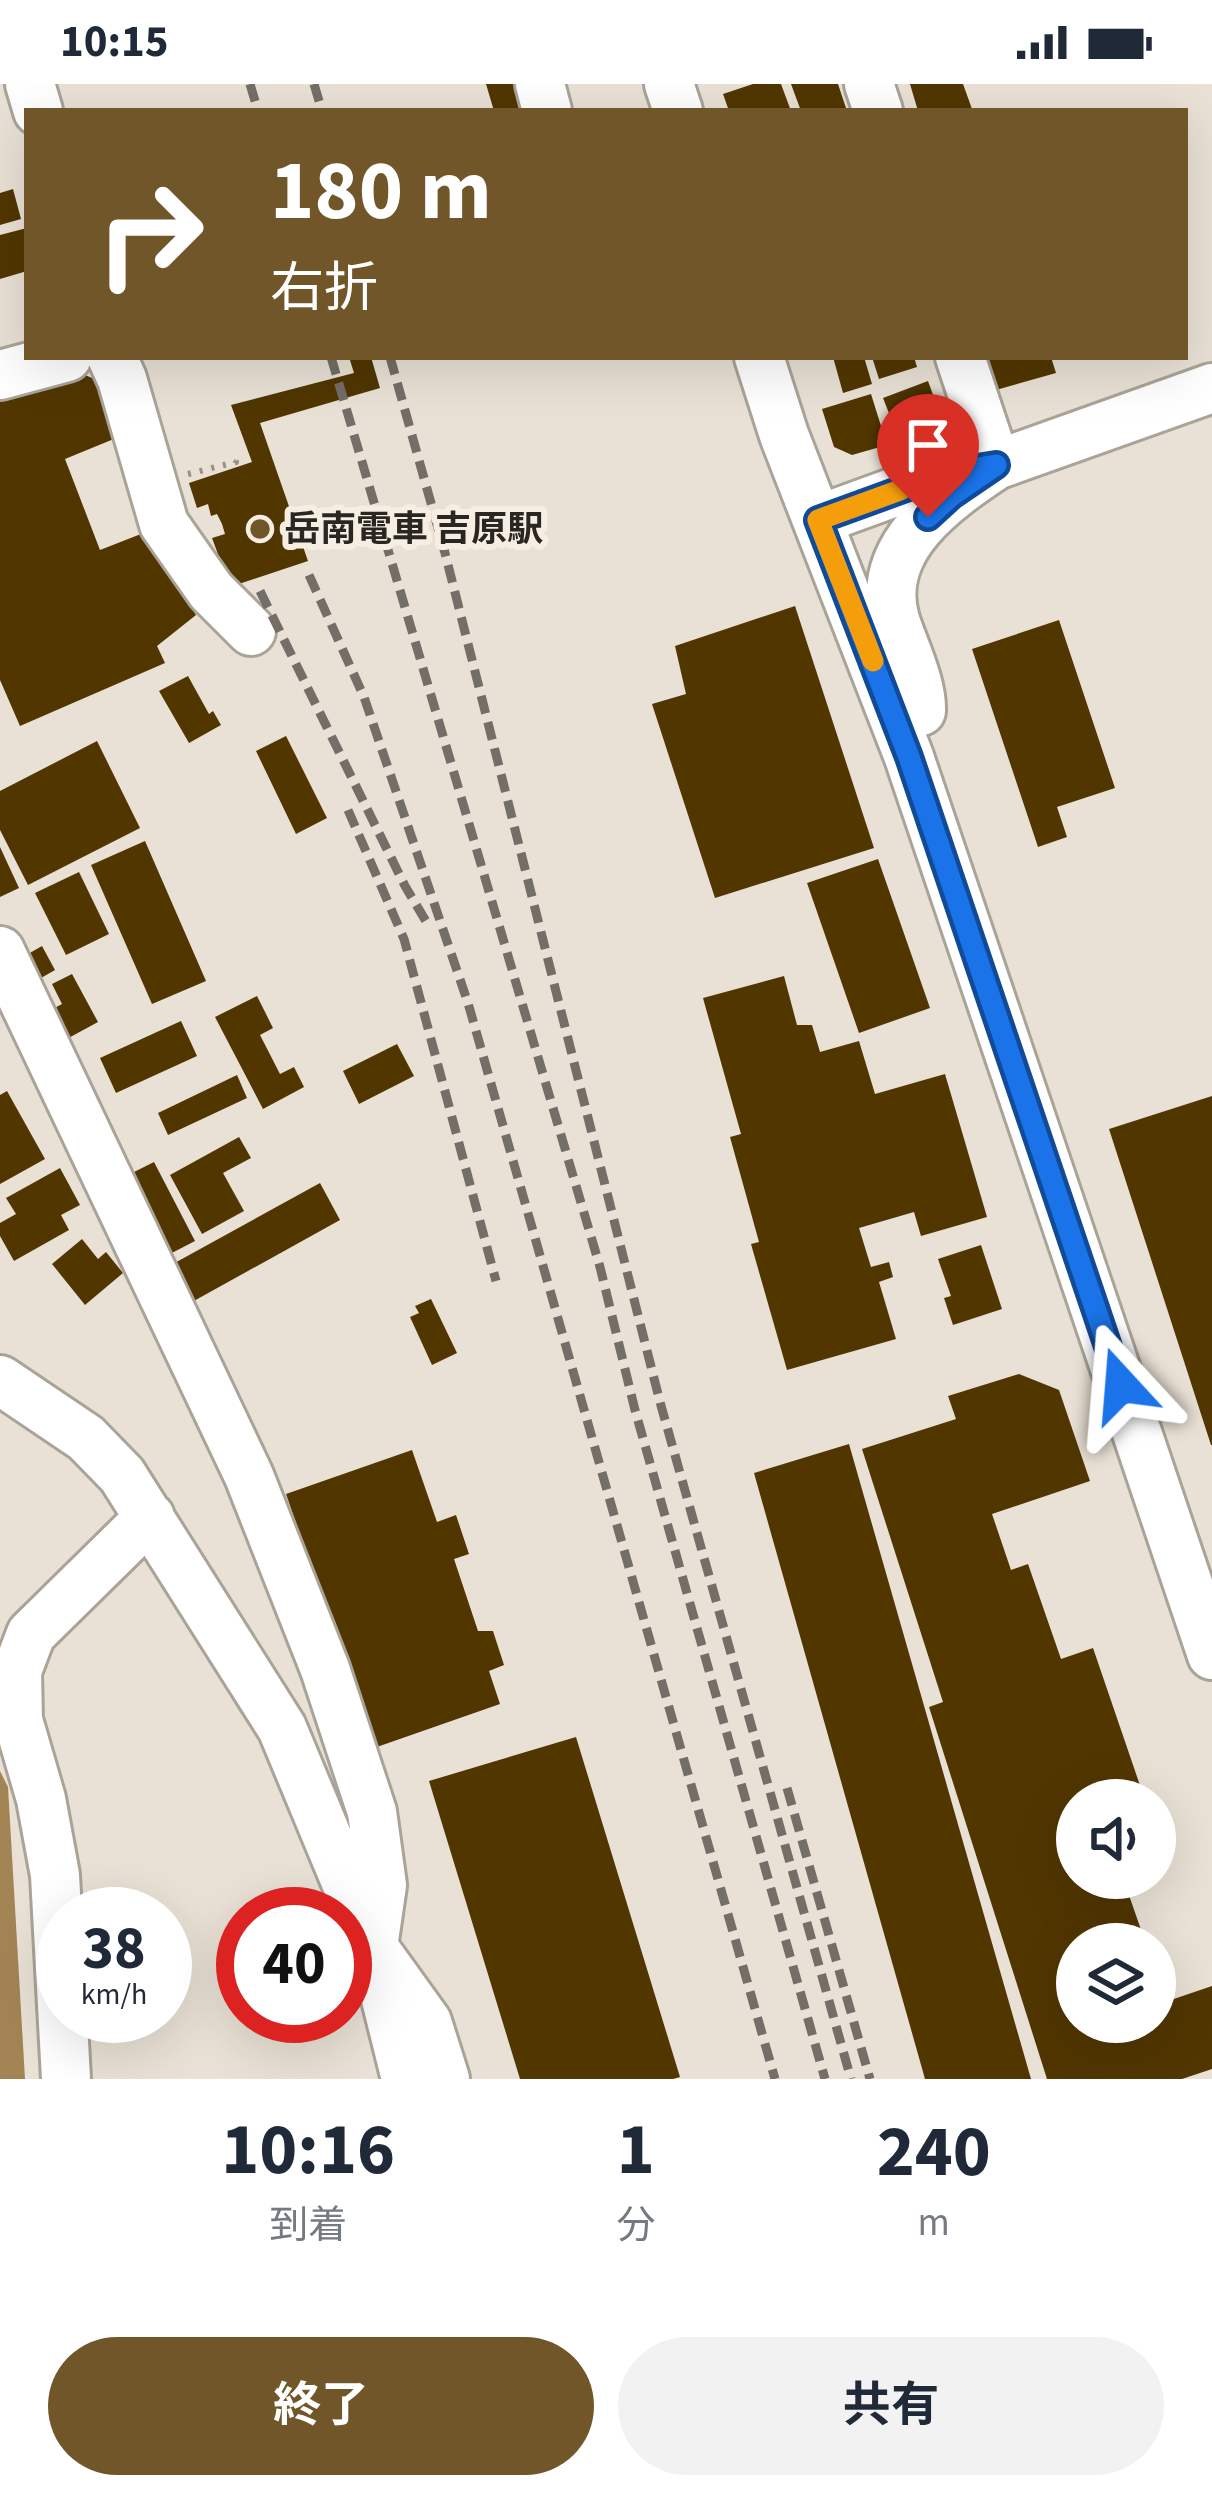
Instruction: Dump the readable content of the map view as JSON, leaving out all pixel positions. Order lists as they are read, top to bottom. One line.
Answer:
{"places":["岳南電車 吉原駅"],"page":{"status":"10:15","turn":["180 m","右折"],"speed":"38 km/h","limit":"40","eta":["10:16","到着","1","分","240","m"],"buttons":["終了","共有"]}}
